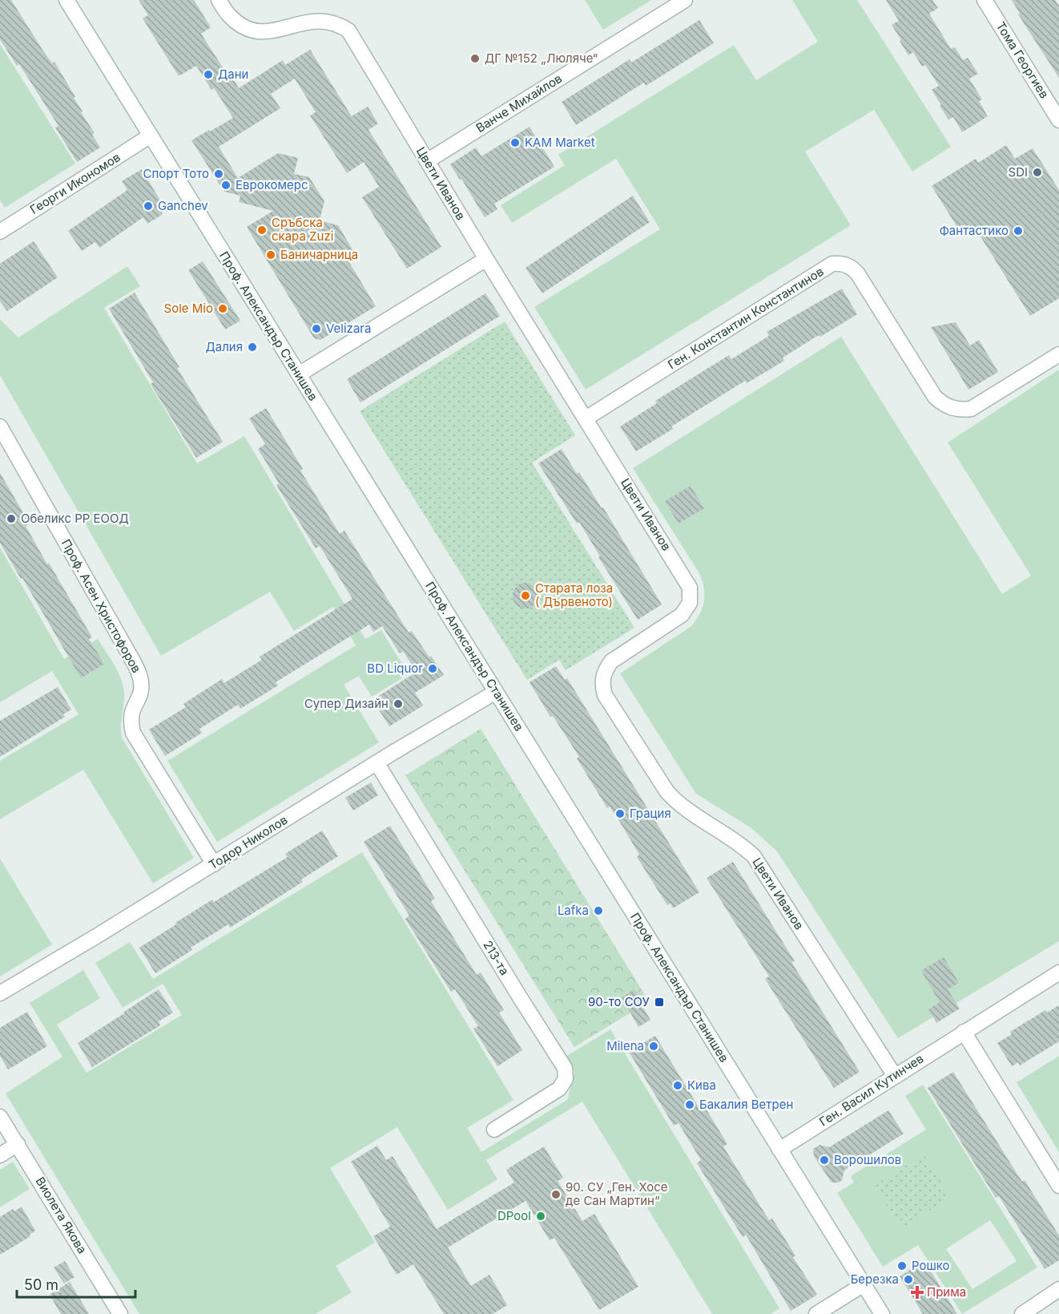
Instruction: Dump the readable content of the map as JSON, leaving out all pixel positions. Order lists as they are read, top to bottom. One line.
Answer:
{"streets":{"street":["Тома Георгиев","Ванче Михайлов","Георги Икономов","Цвети Иванов","Ген. Константин Константинов","Проф. Александър Станишев","Проф. Асен Христофоров","Тодор Николов","213-та","Ген. Васил Кутинчев","Виолета Якова"]},"crossings":[["Ванче Михайлов","Цвети Иванов"],["Георги Икономов","Проф. Александър Станишев"],["Цвети Иванов","Ген. Константин Константинов"],["Цвети Иванов","Ген. Васил Кутинчев"],["Проф. Александър Станишев","Тодор Николов"],["Проф. Александър Станишев","Ген. Васил Кутинчев"],["Проф. Асен Христофоров","Тодор Николов"],["Тодор Николов","213-та"]],"places":{"other":["ДГ №152 „Люляче“","Дани","KAM Market","SDI","Спорт Тото","Еврокомерс","Ganchev","Сръбска скара Zuzi","Фантастико","Баничарница","Sole Mio","Velizara","Далия","Обеликс РР ЕООД","Старата лоза ( Дървеното)","BD Liquor","Супер Дизайн","Грация","Lafka","Milena","Кива","Бакалия Ветрен","Ворошилов","90. СУ „Ген. Хосе де Сан Мартин“","DPool","Рошко","Березка"],"transit":["90-то СОУ"],"health":["Прима"]},"scale_bar":"50 m"}
